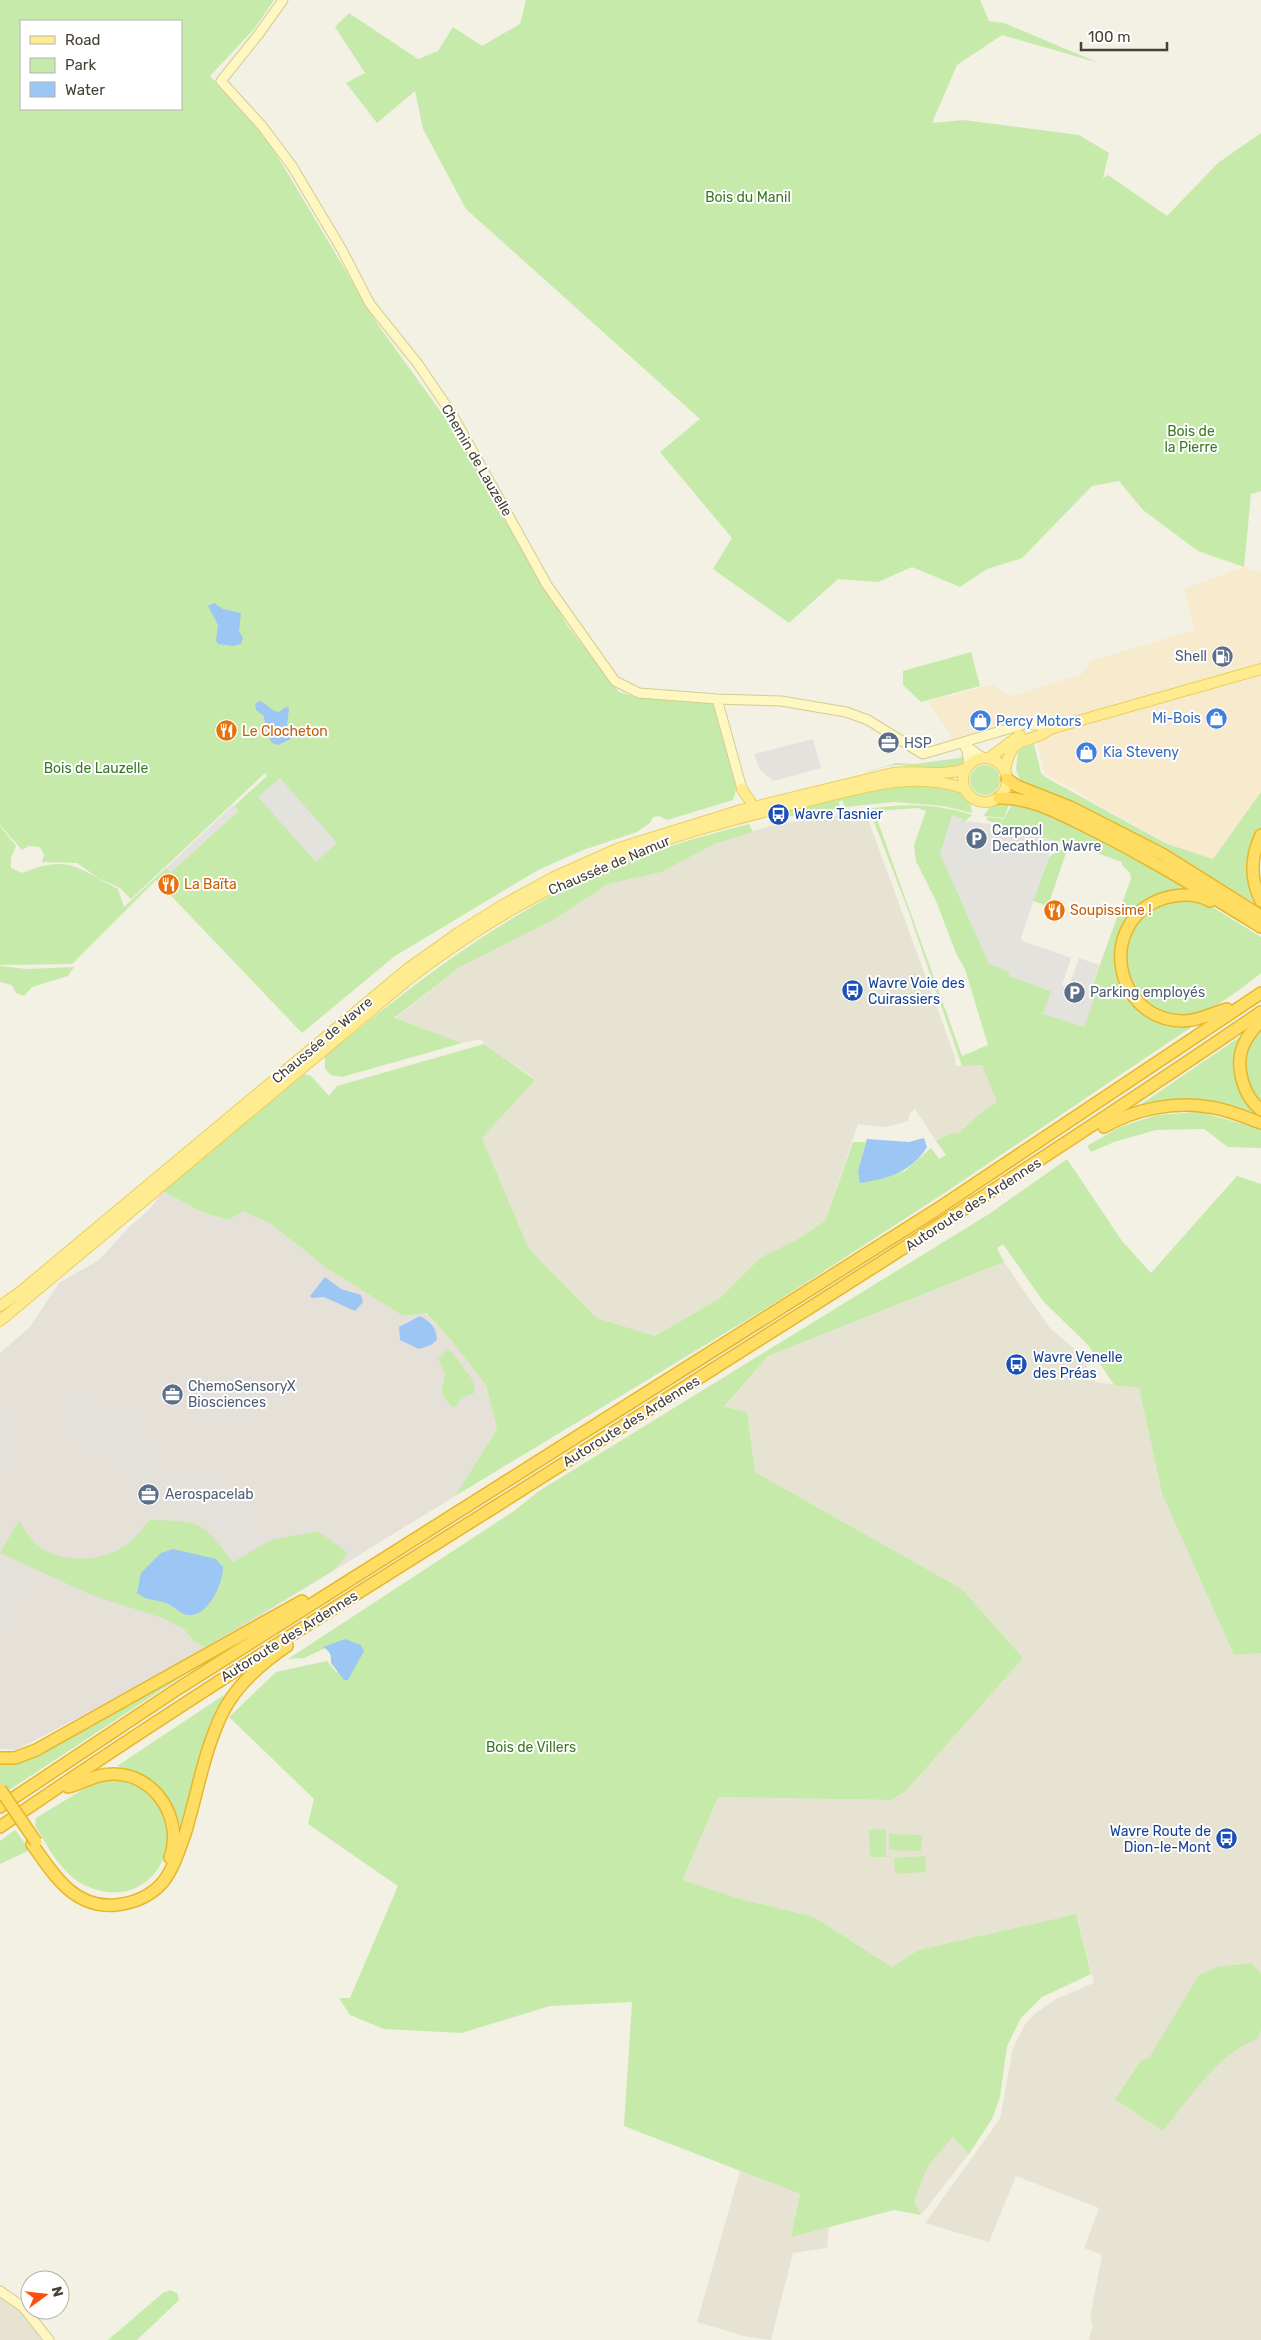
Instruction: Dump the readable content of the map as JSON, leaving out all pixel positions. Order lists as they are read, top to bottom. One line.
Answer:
{"streets":{"highway":["Autoroute des Ardennes"],"main road":["Chaussée de Namur","Chaussée de Wavre"],"street":["Chemin de Lauzelle"]},"crossings":[["Chemin de Lauzelle","Chaussée de Namur"],["Chaussée de Namur","Chaussée de Wavre"]],"parks":["Bois du Manil","Bois de la Pierre","Bois de Lauzelle","Bois de Villers"],"places":{"fuel station":["Shell"],"shop":["Mi-Bois","Percy Motors","Kia Steveny"],"restaurant":["Le Clocheton","La Baïta","Soupissime !"],"office":["HSP","ChemoSensoryX Biosciences","Aerospacelab"],"bus stop":["Wavre Tasnier","Wavre Voie des Cuirassiers","Wavre Venelle des Préas","Wavre Route de Dion-le-Mont"],"parking":["Carpool Decathlon Wavre","Parking employés"]},"legend":["Road","Park","Water"],"scale_bar":"100 m","north":"right"}
